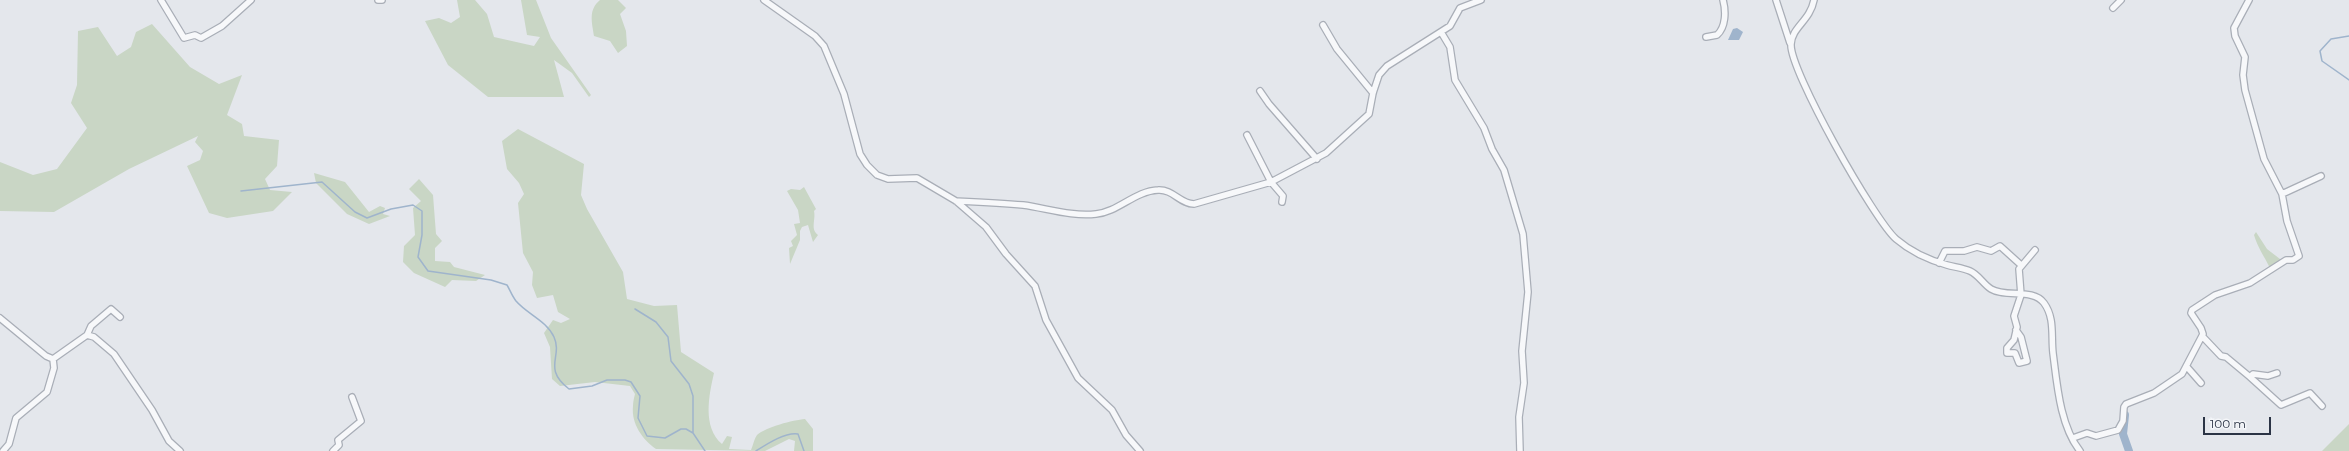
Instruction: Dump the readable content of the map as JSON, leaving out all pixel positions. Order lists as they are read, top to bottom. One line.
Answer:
{"scale_bar":"100 m"}
